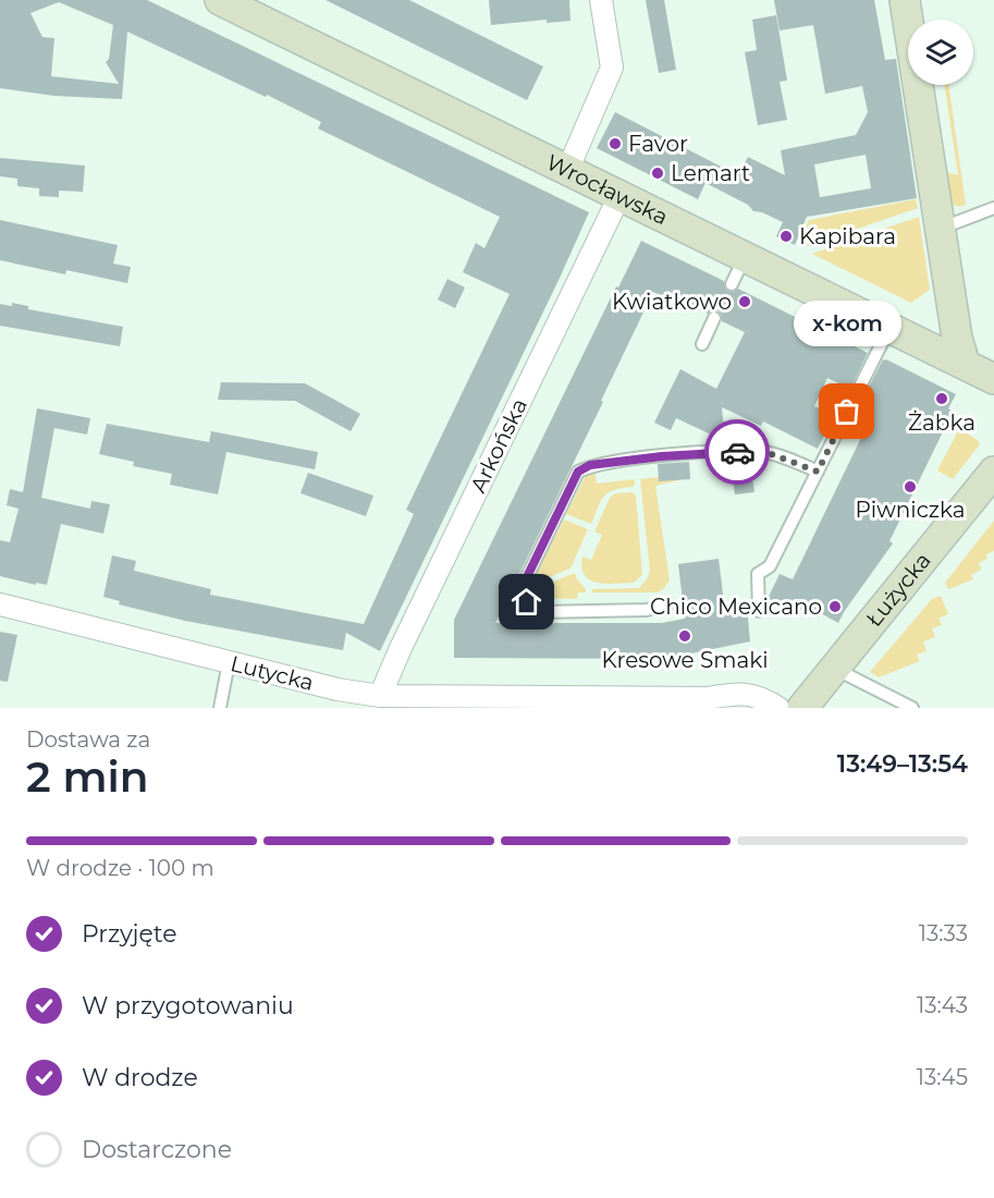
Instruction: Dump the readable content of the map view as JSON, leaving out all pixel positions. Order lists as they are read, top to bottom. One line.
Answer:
{"streets":{"main road":["Wrocławska","Łużycka"],"street":["Arkońska","Lutycka"]},"crossings":[["Wrocławska","Arkońska"],["Arkońska","Lutycka"]],"places":["Favor","Lemart","Kapibara","Kwiatkowo","Żabka","x-kom","Piwniczka","Chico Mexicano","Kresowe Smaki"],"page":{"bubble":"x-kom","heading":["2 min","Dostawa za","13:49–13:54"],"bar":"W drodze · 100 m","list":[["Przyjęte","13:33"],["W przygotowaniu","13:43"],["W drodze","13:45"],"Dostarczone"]}}
